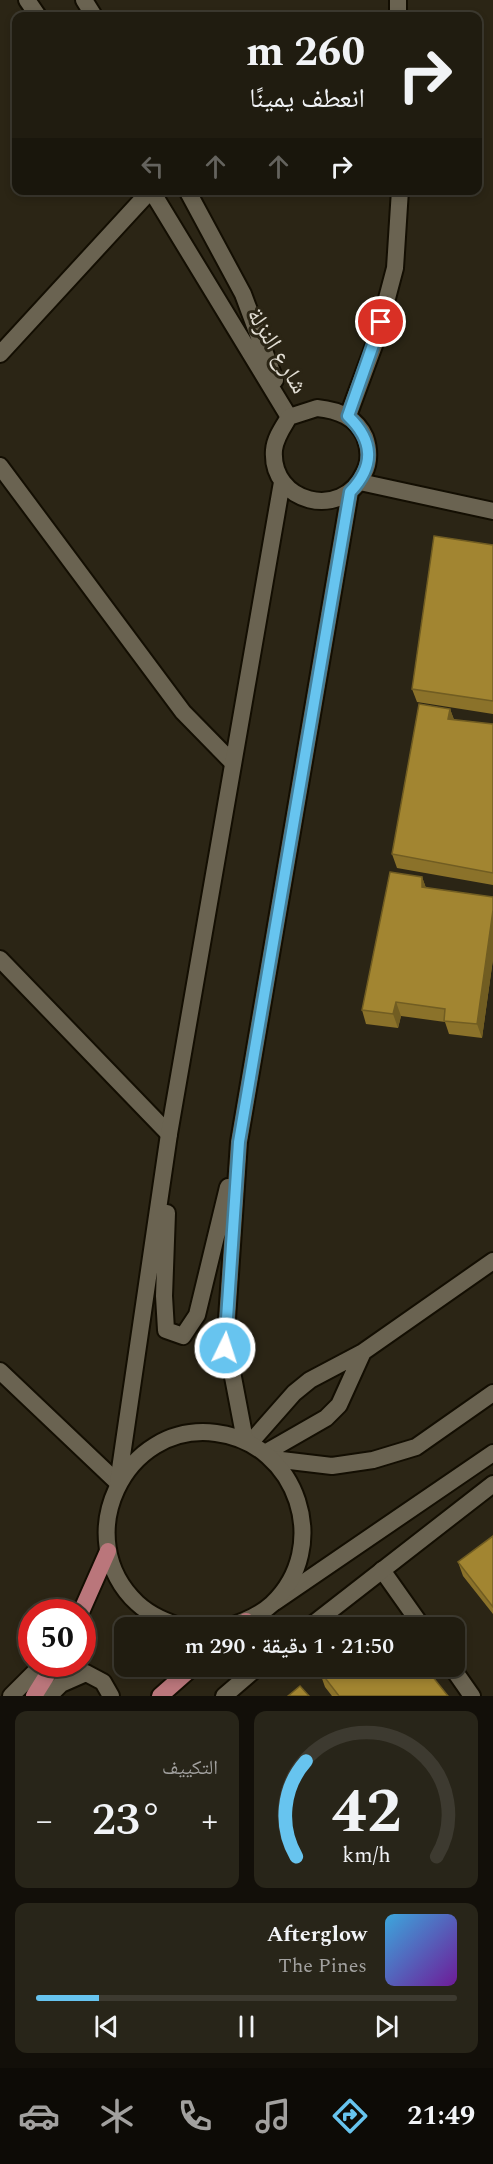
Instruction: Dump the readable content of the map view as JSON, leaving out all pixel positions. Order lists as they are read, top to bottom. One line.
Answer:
{"streets":{"main road":["شارع النزلة"]},"page":{"turn":["260 m","انعطف يمينًا"],"limit":"50","trip":"21:50 · 1 دقيقة · 290 m","tile":"التكييف","heat":["−","23°","+"],"song":["Afterglow","The Pines"],"tabs":"21:49","gauge":["42","km/h"]}}
